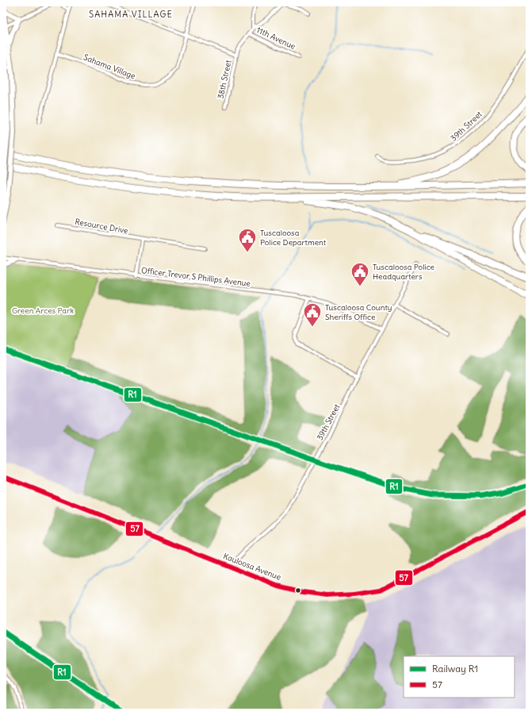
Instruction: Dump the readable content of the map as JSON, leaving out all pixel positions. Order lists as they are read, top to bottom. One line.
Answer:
{"streets":{"street":["11th Avenue","Sahama Village","38th Street","39th Street","Resource Drive","Officer Trevor S Phillips Avenue","Kauloosa Avenue"]},"crossings":[["11th Avenue","38th Street"],["39th Street","Officer Trevor S Phillips Avenue"],["39th Street","Kauloosa Avenue"]],"districts":["SAHAMA VILLAGE"],"parks":["Green Arces Park"],"places":{"public building":["Tuscaloosa Police Department","Tuscaloosa Police Headquarters","Tuscaloosa County Sheriffs Office"]},"lines":["rail line R1","transit line 57"],"legend":["Railway R1","57"]}
